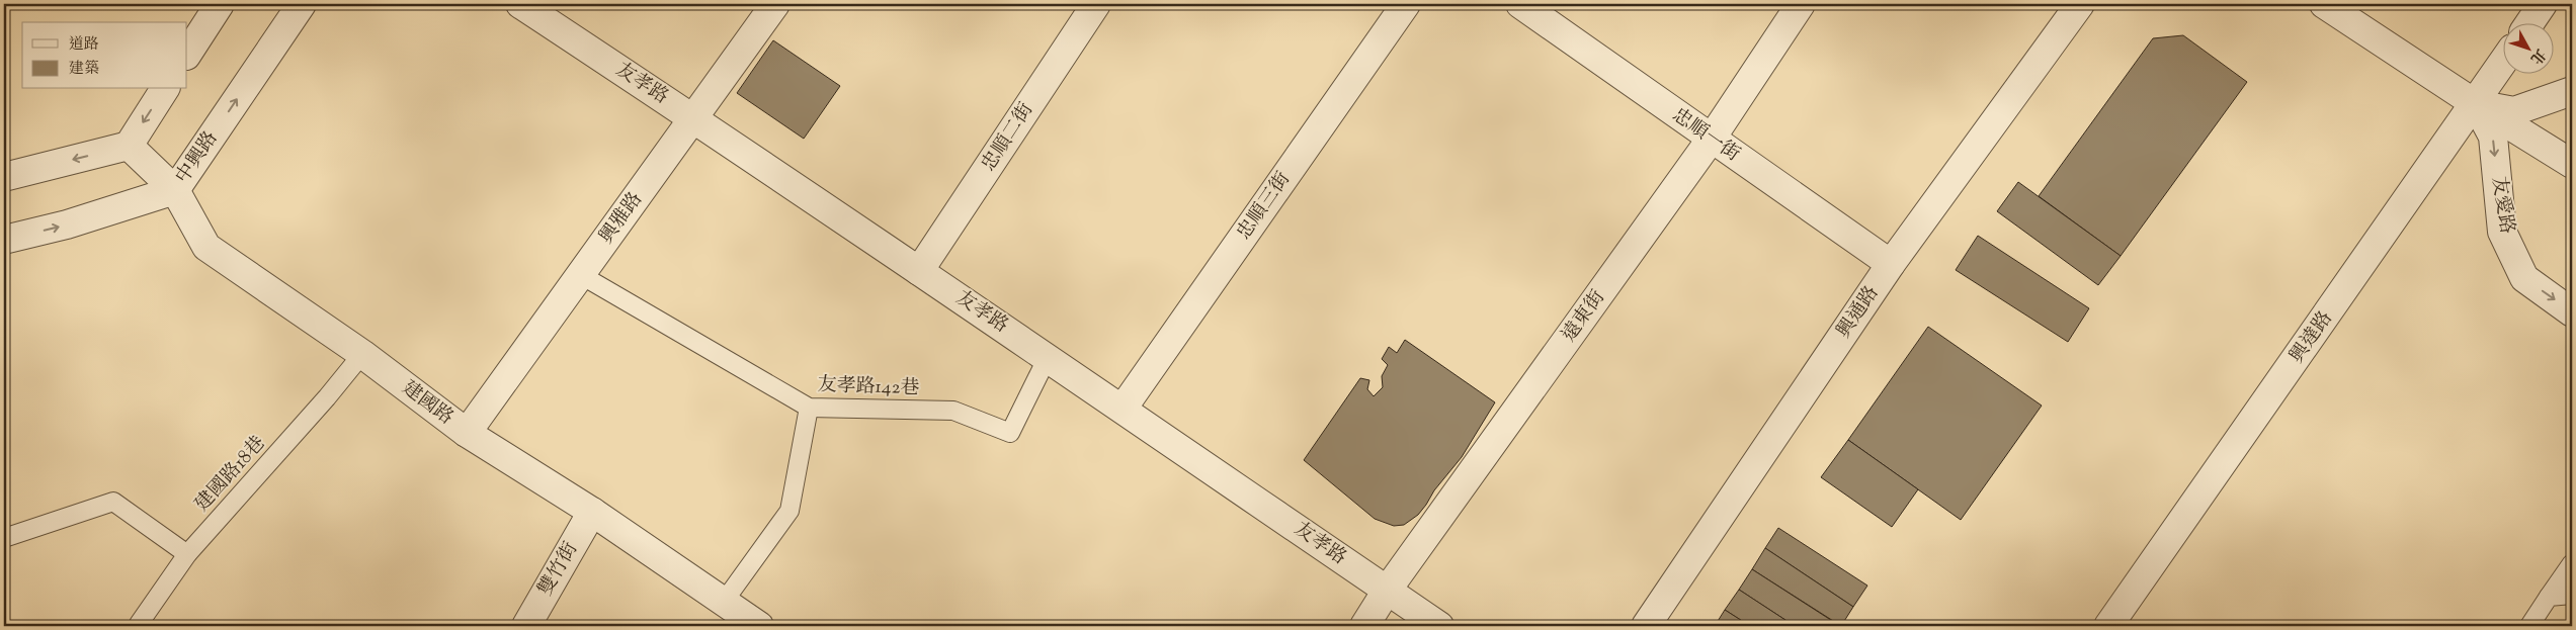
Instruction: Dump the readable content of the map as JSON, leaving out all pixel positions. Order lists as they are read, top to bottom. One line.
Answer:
{"streets":{"street":["友孝路","忠順一街","忠順二街","中興路","友愛路","忠順三街","興雅路","興通路","遠東街","興達路","建國路","雙竹街"],"lane":["友孝路142巷","建國路18巷"]},"crossings":[["友孝路","忠順二街"],["友孝路","忠順三街"],["友孝路","興雅路"],["友孝路","遠東街"],["友孝路","友孝路142巷"],["忠順一街","興通路"],["忠順一街","遠東街"],["中興路","建國路"],["友愛路","興達路"],["興雅路","友孝路142巷"],["興雅路","建國路"],["建國路","建國路18巷"],["建國路","雙竹街"]],"one_way":["友愛路"],"legend":["道路","建築"],"north":"bottom right"}
